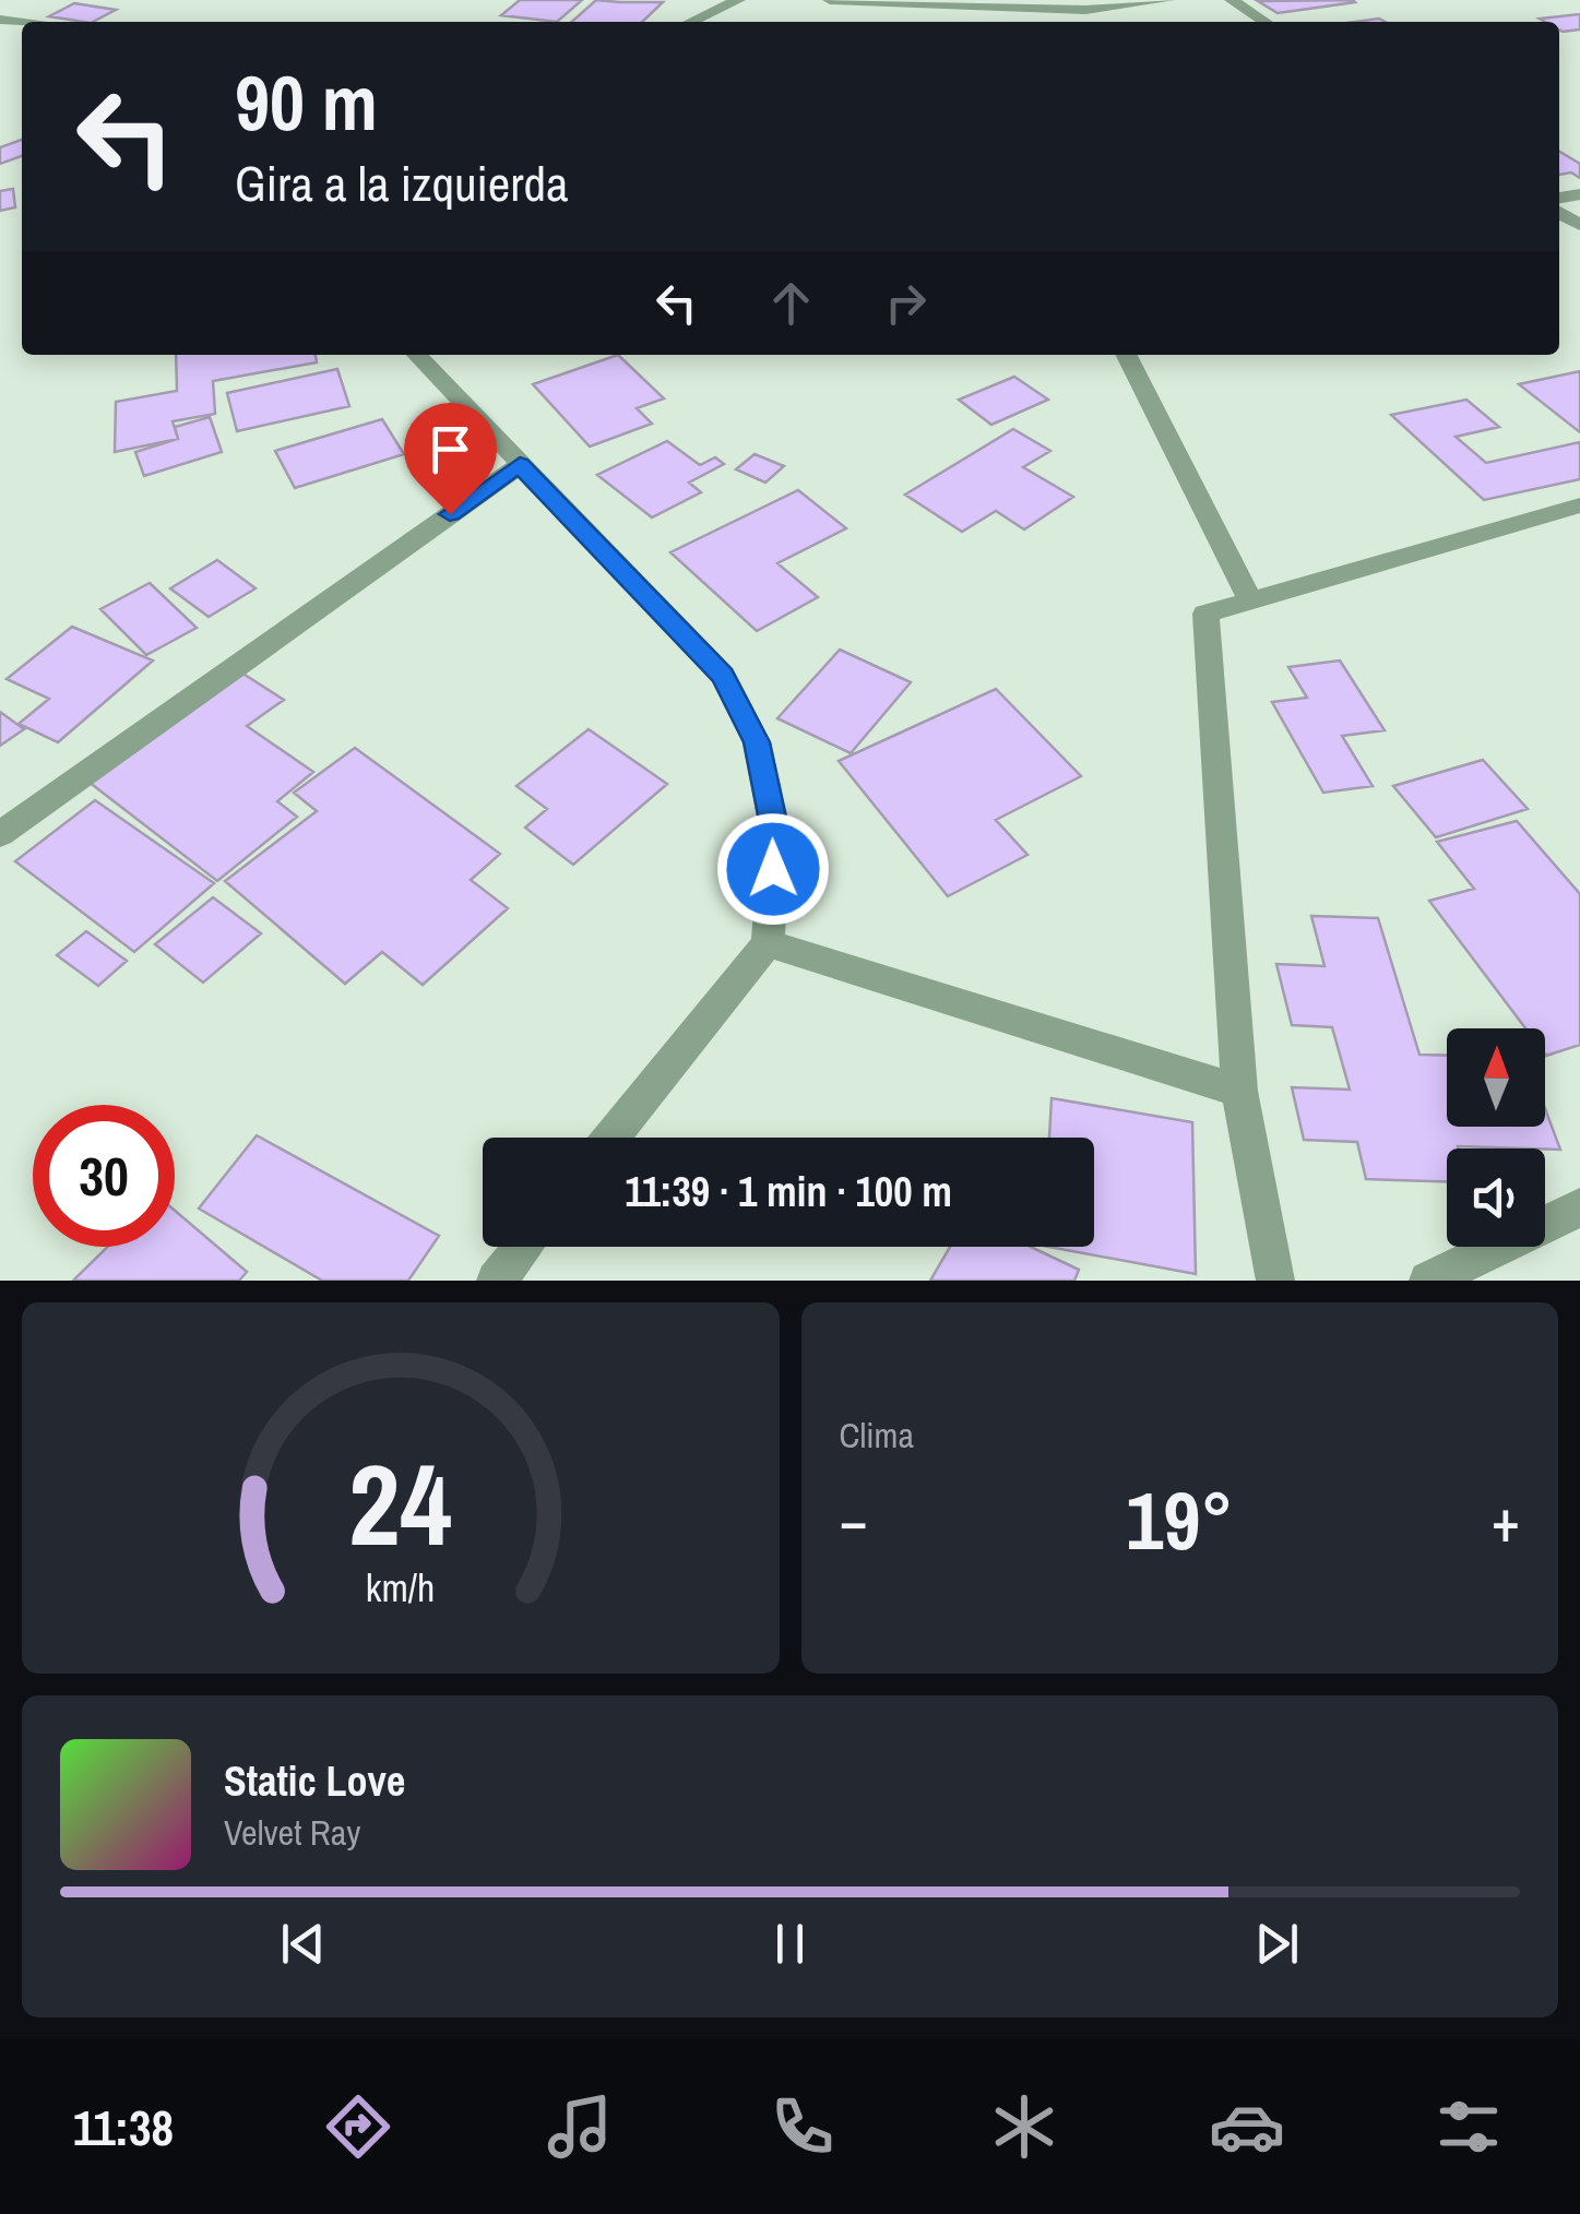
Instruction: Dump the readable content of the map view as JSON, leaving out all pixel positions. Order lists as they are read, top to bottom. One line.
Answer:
{"north":"top","page":{"turn":["90 m","Gira a la izquierda"],"limit":"30","trip":"11:39 · 1 min · 100 m","tile":"Clima","heat":["−","19°","+"],"song":["Static Love","Velvet Ray"],"tabs":"11:38","gauge":["24","km/h"]}}
